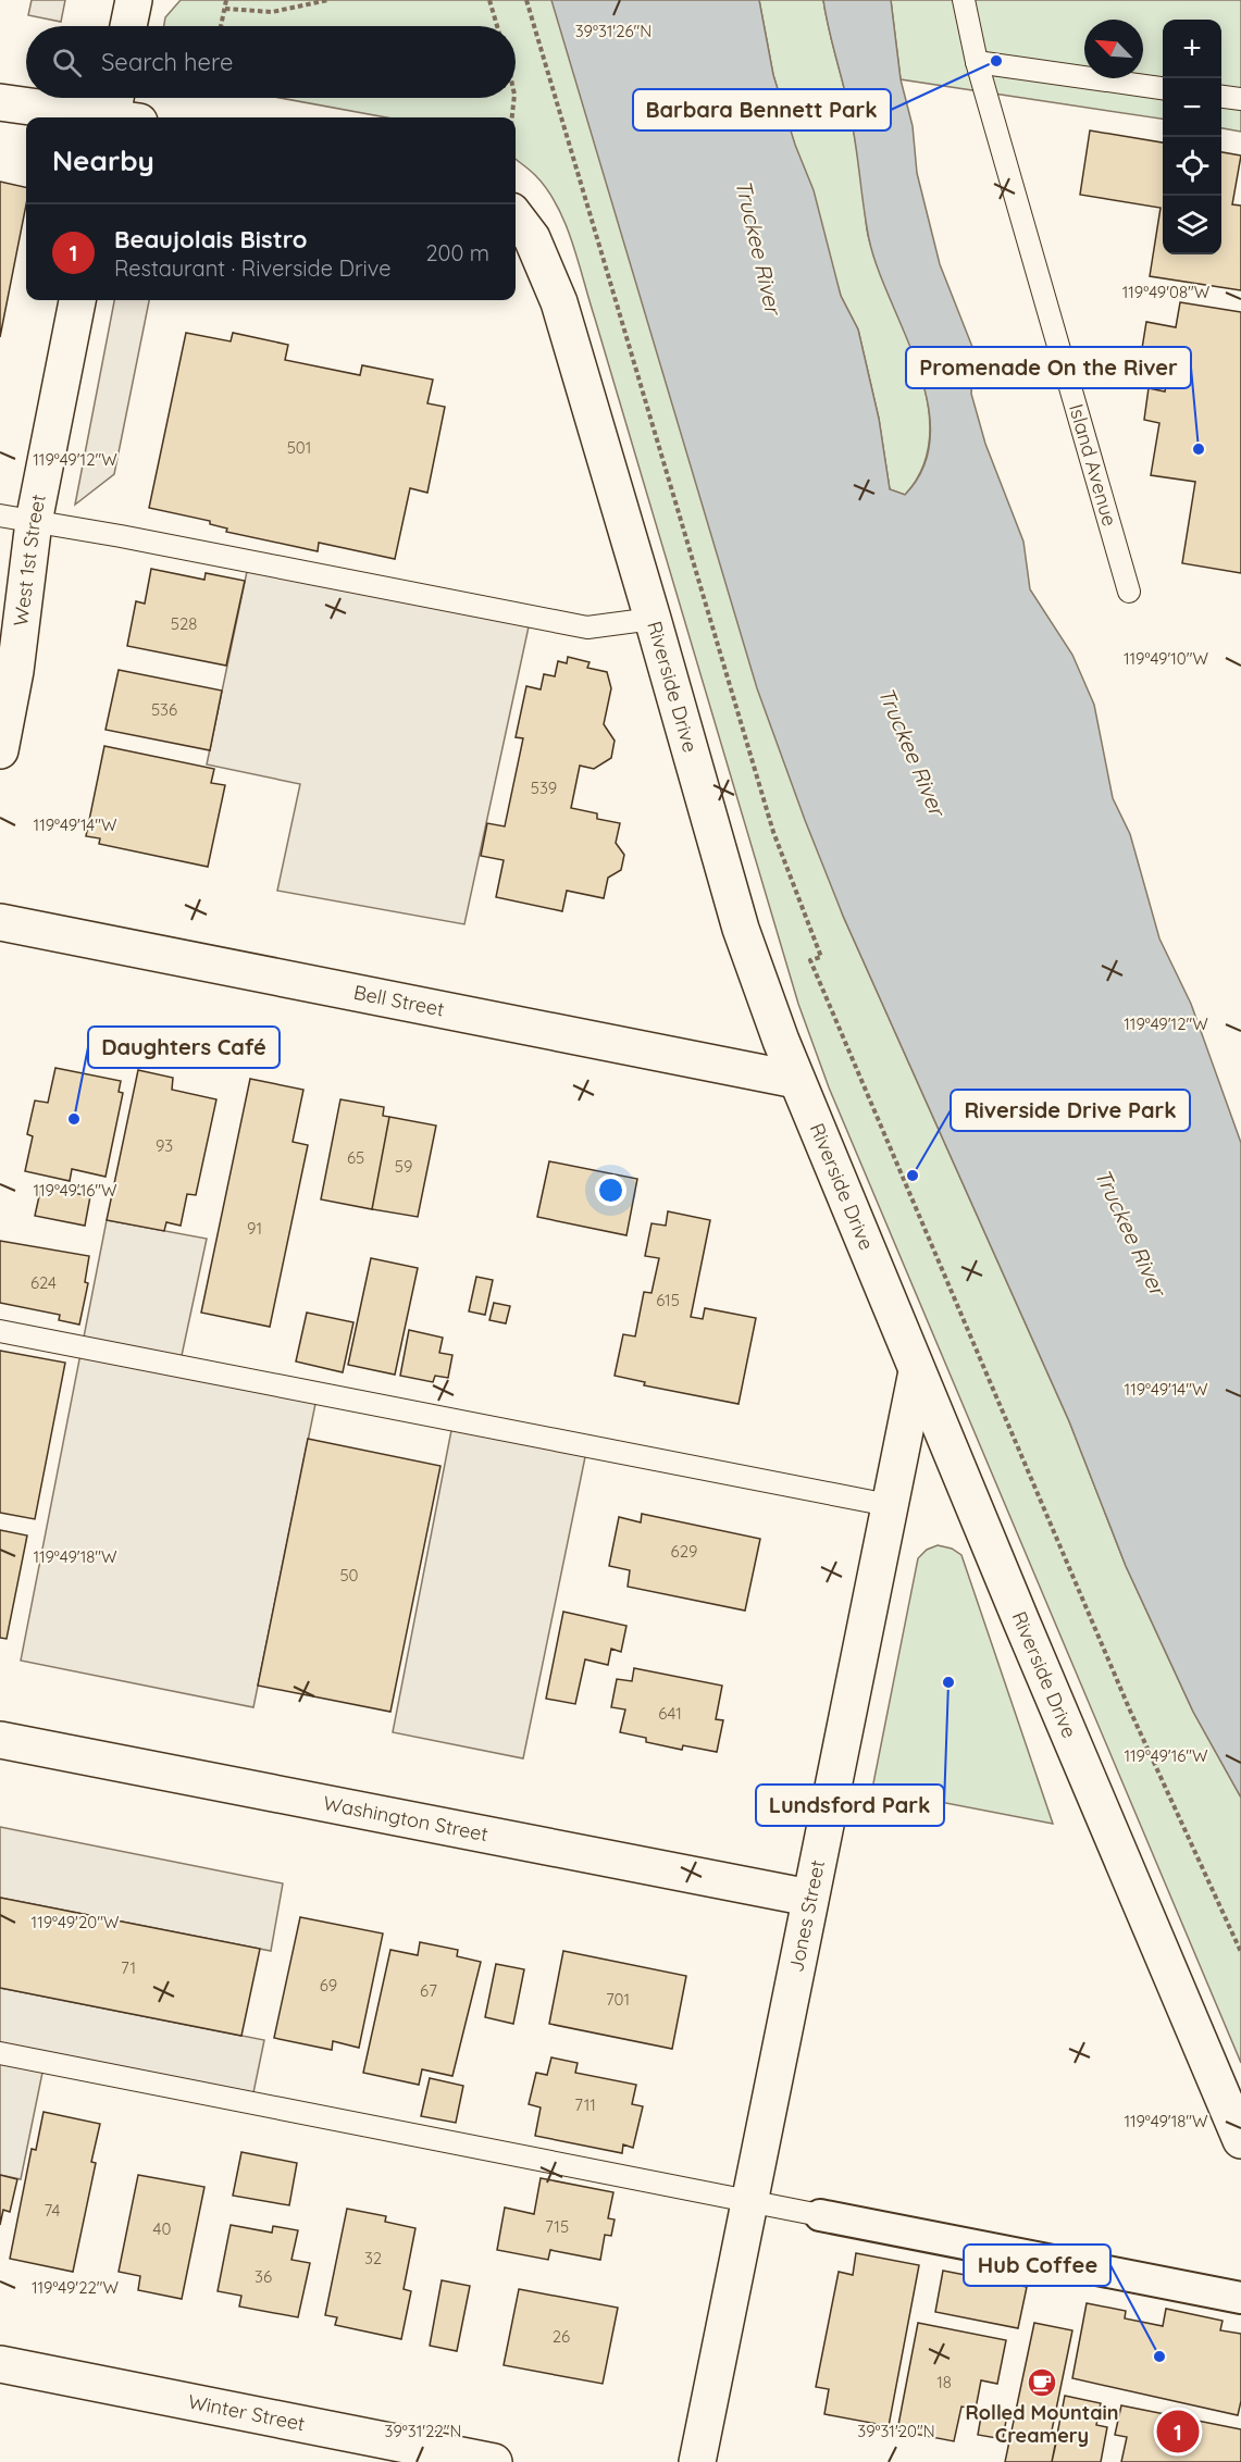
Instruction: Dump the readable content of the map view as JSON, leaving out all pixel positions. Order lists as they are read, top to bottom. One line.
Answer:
{"streets":{"street":["West 1st Street","Riverside Drive","Bell Street","Washington Street","Jones Street","Winter Street"],"lane":["Island Avenue"]},"crossings":[["Riverside Drive","Bell Street"],["Riverside Drive","Jones Street"],["Washington Street","Jones Street"]],"water":["Truckee River"],"places":{"other":["Barbara Bennett Park","Promenade On the River","Daughters Café","Riverside Drive Park","Lundsford Park","Hub Coffee"],"cafe":["Rolled Mountain Creamery"]},"house_numbers":["501","528","536","539","93","65","59","91","624","615","629","50","641","71","69","67","701","711","74","715","40","32","36","26","18"],"north":"top left","page":{"map_buttons":["+","−"],"search":"Search here","heading":"Nearby","list":[{"mark":"1","name":"Beaujolais Bistro","note":"Restaurant · Riverside Drive","value":"200 m"}],"pins":"1"},"coordinates":["39°31'26\"N","119°49'08\"W","119°49'12\"W","119°49'10\"W","119°49'14\"W","119°49'16\"W","119°49'18\"W","119°49'20\"W","119°49'22\"W","39°31'22\"N","39°31'20\"N"]}
